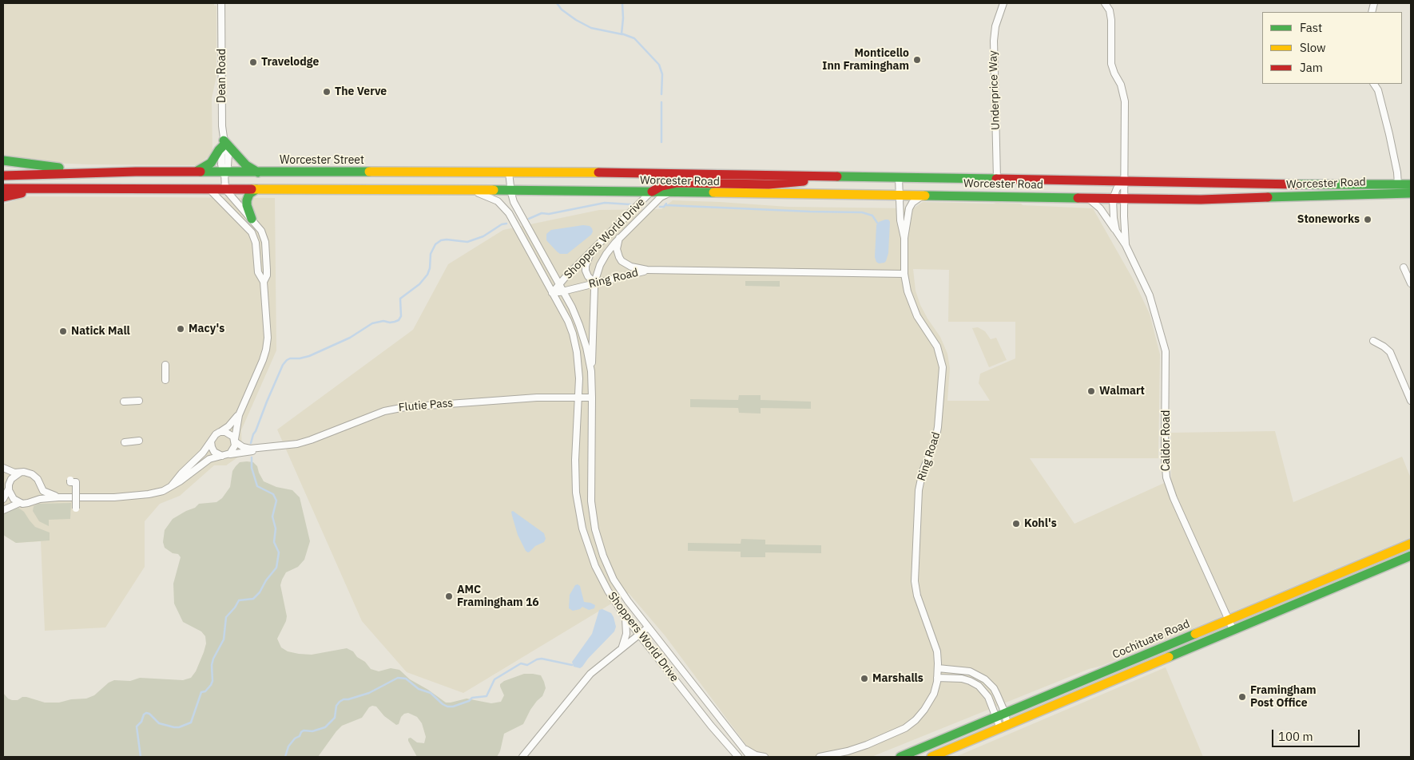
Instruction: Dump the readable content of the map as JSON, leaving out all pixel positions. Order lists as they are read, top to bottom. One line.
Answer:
{"streets":{"main road":["Worcester Street","Worcester Road","Cochituate Road"],"street":["Dean Road","Underprice Way","Shoppers World Drive","Ring Road","Flutie Pass","Caldor Road"]},"crossings":[["Dean Road","Worcester Street"],["Underprice Way","Worcester Road"],["Worcester Street","Worcester Road"],["Worcester Street","Shoppers World Drive"],["Worcester Road","Shoppers World Drive"],["Worcester Road","Ring Road"],["Worcester Road","Caldor Road"],["Shoppers World Drive","Ring Road"],["Shoppers World Drive","Flutie Pass"],["Caldor Road","Cochituate Road"]],"places":["Monticello Inn Framingham","Travelodge","The Verve","Stoneworks","Macy's","Natick Mall","Walmart","Kohl's","AMC Framingham 16","Marshalls","Framingham Post Office"],"legend":["Fast","Slow","Jam"],"scale_bar":"100 m"}
